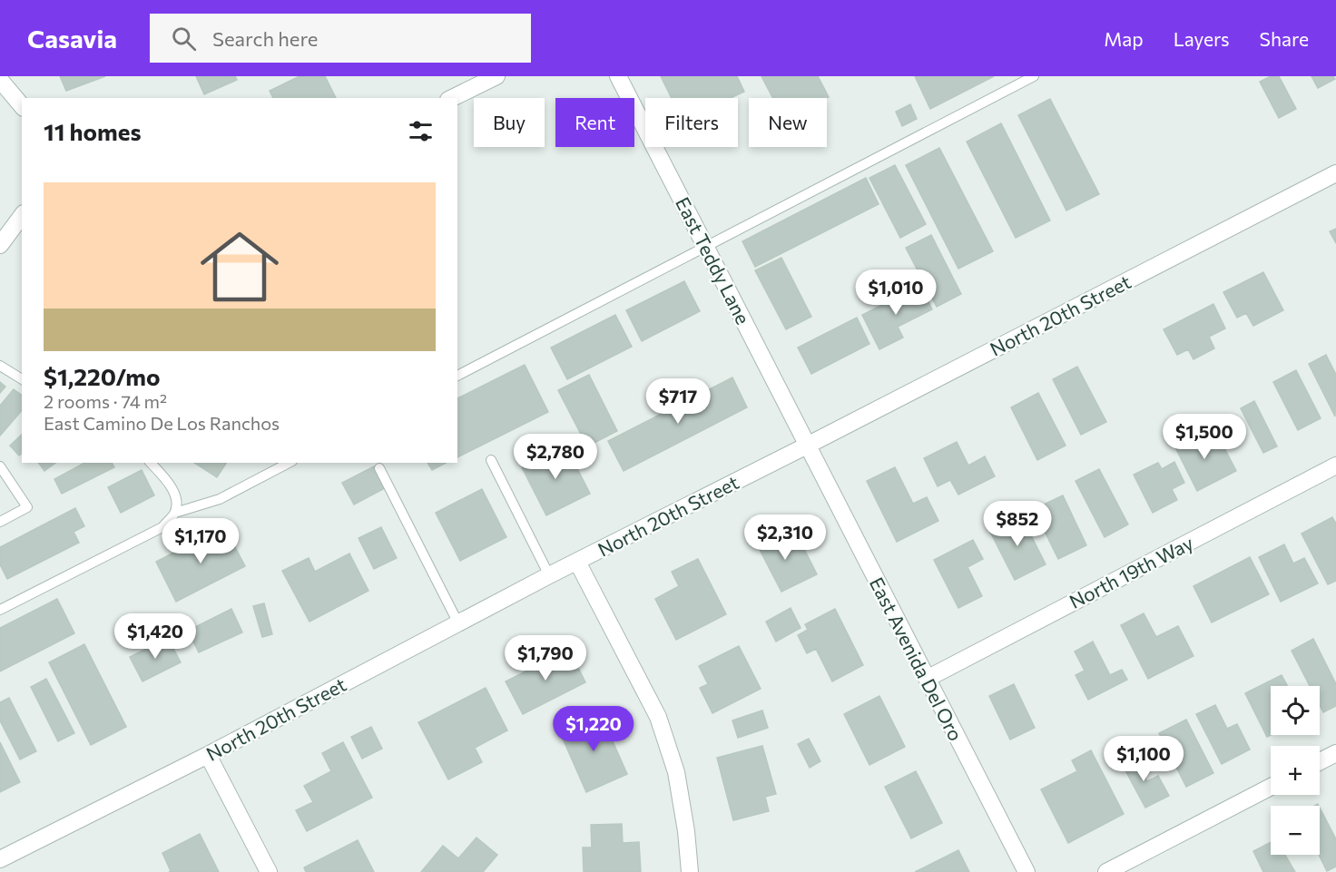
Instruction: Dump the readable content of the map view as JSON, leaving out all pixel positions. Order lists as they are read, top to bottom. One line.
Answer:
{"streets":{"street":["East Teddy Lane","North 20th Street","North 19th Way","East Avenida Del Oro"]},"crossings":[["East Teddy Lane","North 20th Street"],["East Teddy Lane","East Avenida Del Oro"],["North 20th Street","East Avenida Del Oro"],["North 19th Way","East Avenida Del Oro"]],"page":{"header":"Casavia","search":"Search here","nav":["Map","Layers","Share"],"chip":["Buy","Rent","Filters","New"],"heading":"11 homes","list":[{"name":"$1,220/mo","note":"2 rooms · 74 m² · East Camino De Los Ranchos"}],"price":["$1,010","$717","$1,500","$2,780","$852","$2,310","$1,170","$1,420","$1,790","$1,220","$1,100"],"map_buttons":["+","−"]}}
